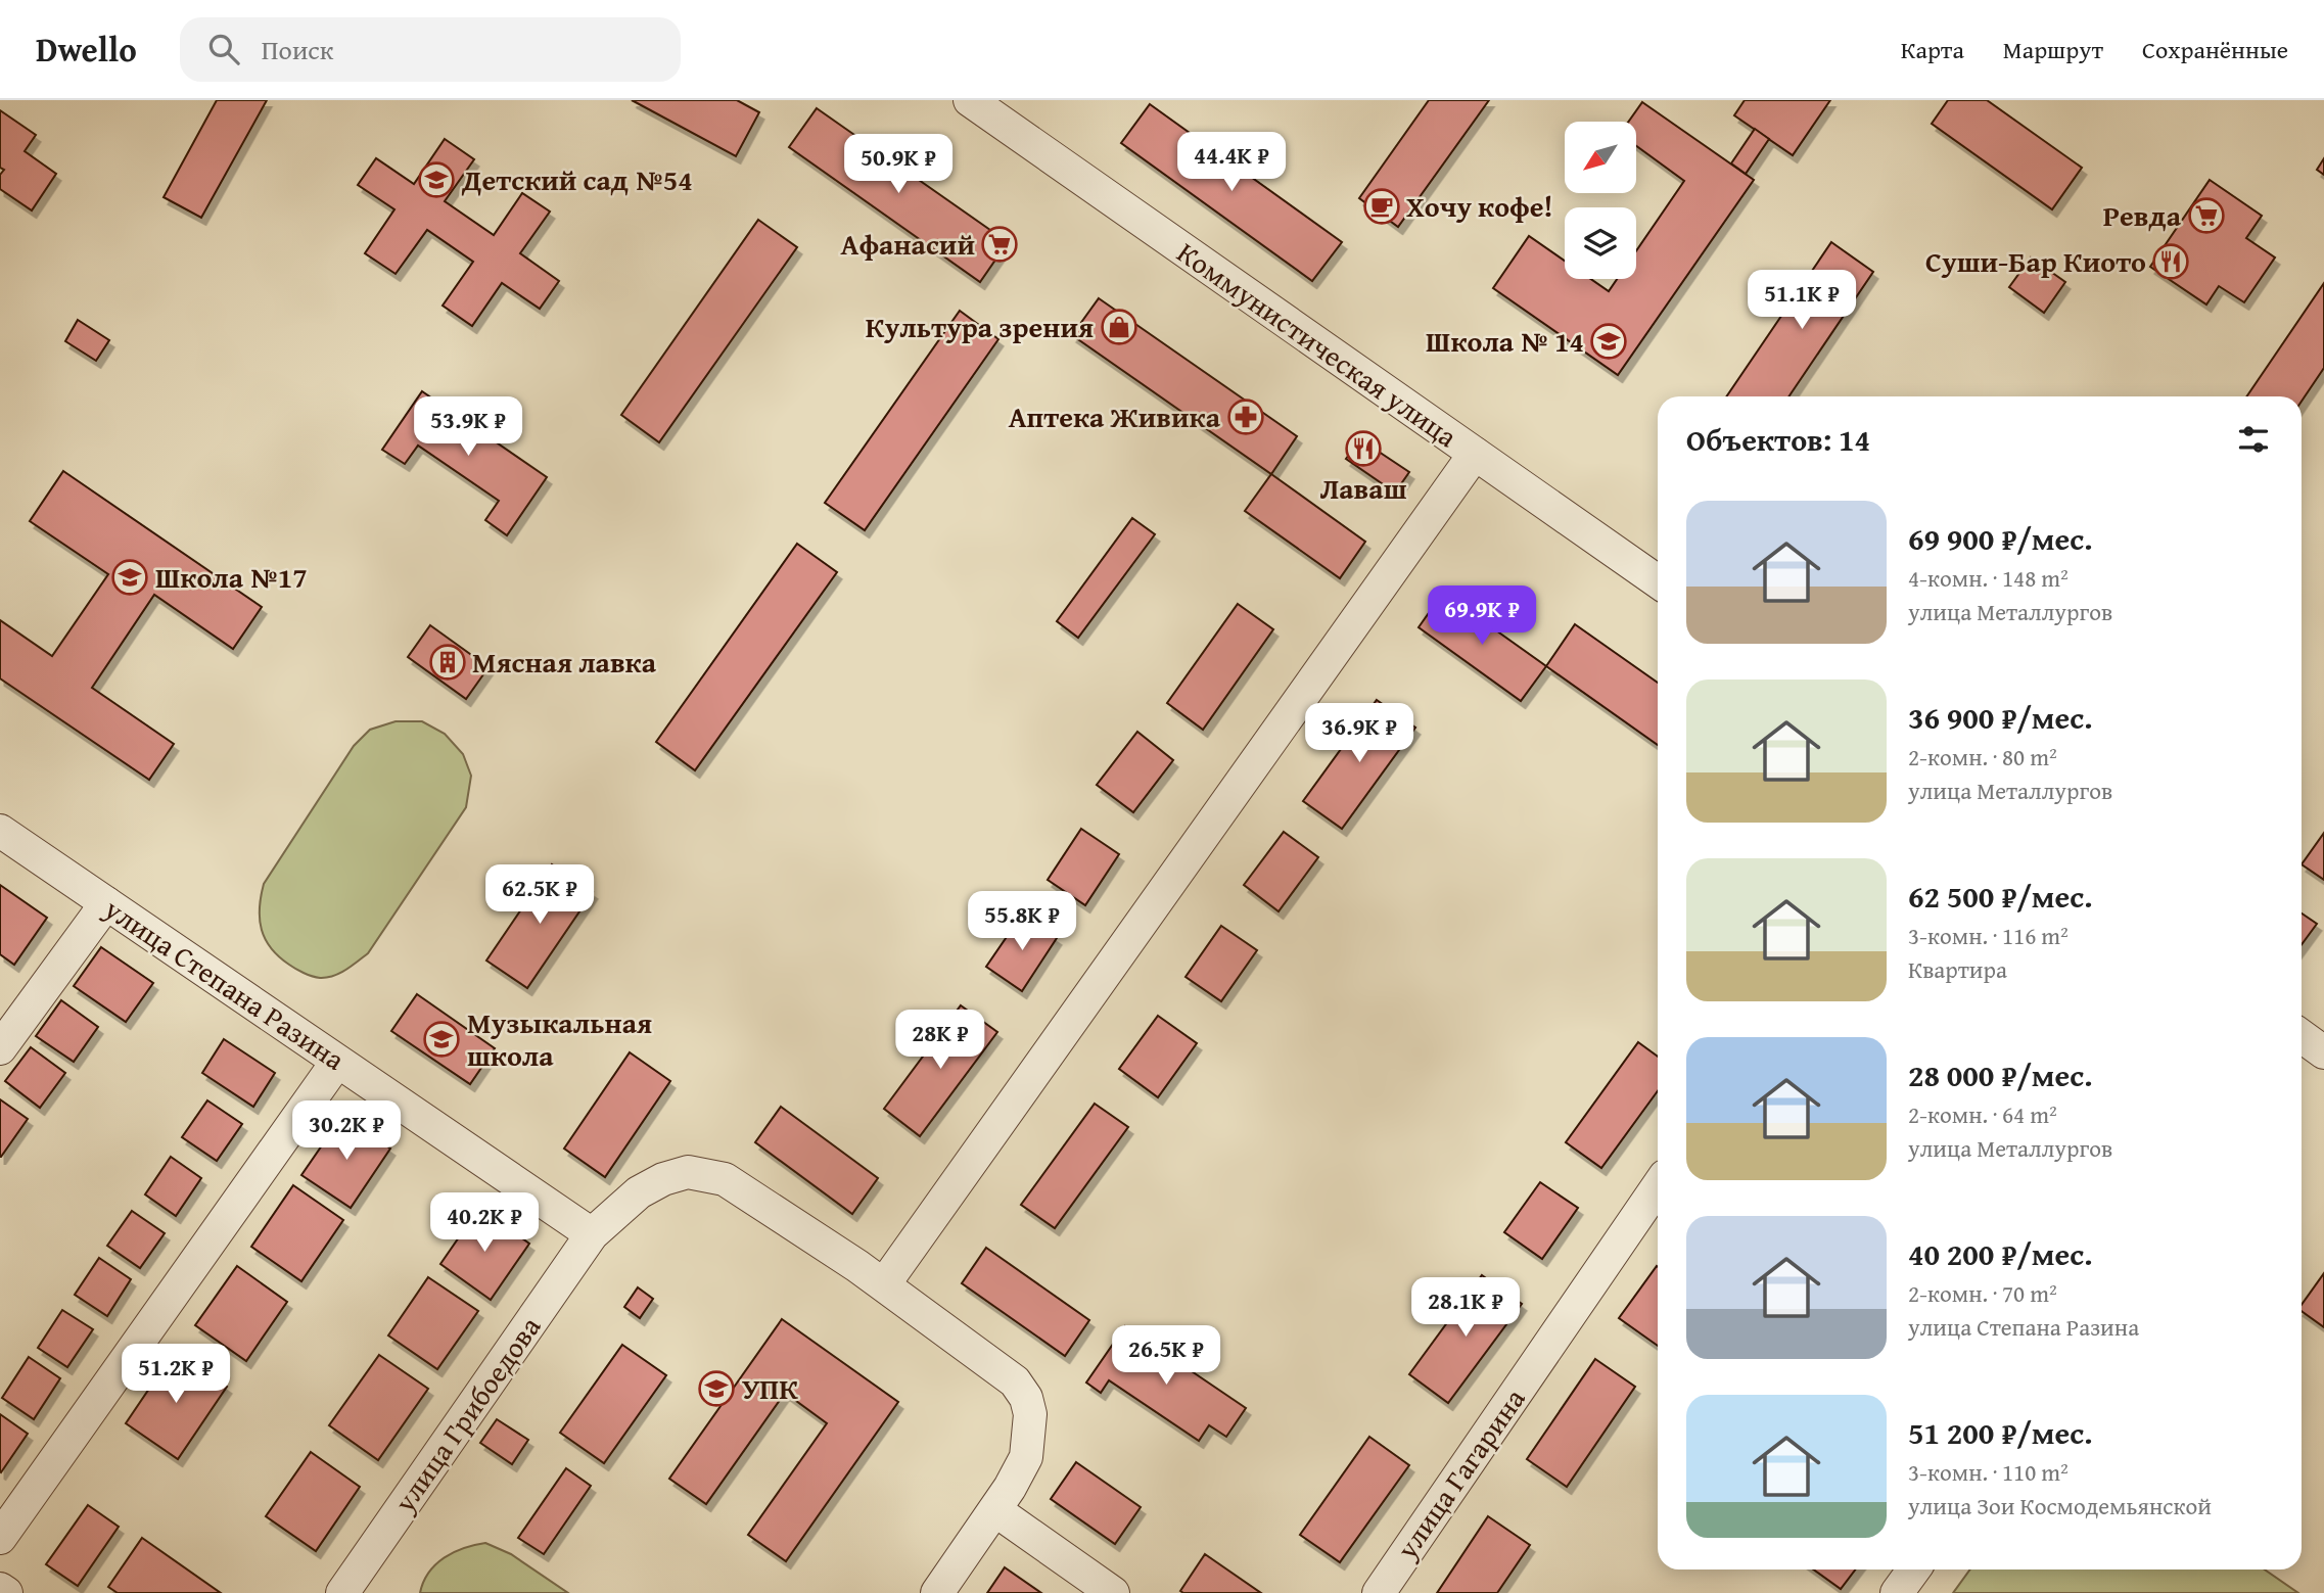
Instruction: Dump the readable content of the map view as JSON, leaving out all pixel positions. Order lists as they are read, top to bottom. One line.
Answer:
{"streets":{"street":["Коммунистическая улица","улица Степана Разина","улица Грибоедова","улица Гагарина"]},"crossings":[["улица Степана Разина","улица Грибоедова"]],"places":{"school or university":["Детский сад №54","Школа № 14","Школа №17","Музыкальная школа","УПК"],"cafe":["Хочу кофе!"],"supermarket":["Ревда","Афанасий"],"restaurant":["Суши-Бар Киото","Лаваш"],"shop":["Культура зрения"],"pharmacy":["Аптека Живика"],"building":["Мясная лавка"]},"north":"bottom left","page":{"header":"Dwello","search":"Поиск","nav":["Карта","Маршрут","Сохранённые"],"price":["44.4K ₽","50.9K ₽","51.1K ₽","53.9K ₽","69.9K ₽","36.9K ₽","62.5K ₽","55.8K ₽","28K ₽","30.2K ₽","40.2K ₽","28.1K ₽","26.5K ₽","51.2K ₽"],"heading":"Объектов: 14","list":[{"name":"69 900 ₽/мес.","note":"4-комн. · 148 m² · улица Металлургов"},{"name":"36 900 ₽/мес.","note":"2-комн. · 80 m² · улица Металлургов"},{"name":"62 500 ₽/мес.","note":"3-комн. · 116 m² · Квартира"},{"name":"28 000 ₽/мес.","note":"2-комн. · 64 m² · улица Металлургов"},{"name":"40 200 ₽/мес.","note":"2-комн. · 70 m² · улица Степана Разина"},{"name":"51 200 ₽/мес.","note":"3-комн. · 110 m² · улица Зои Космодемьянской"}]}}
